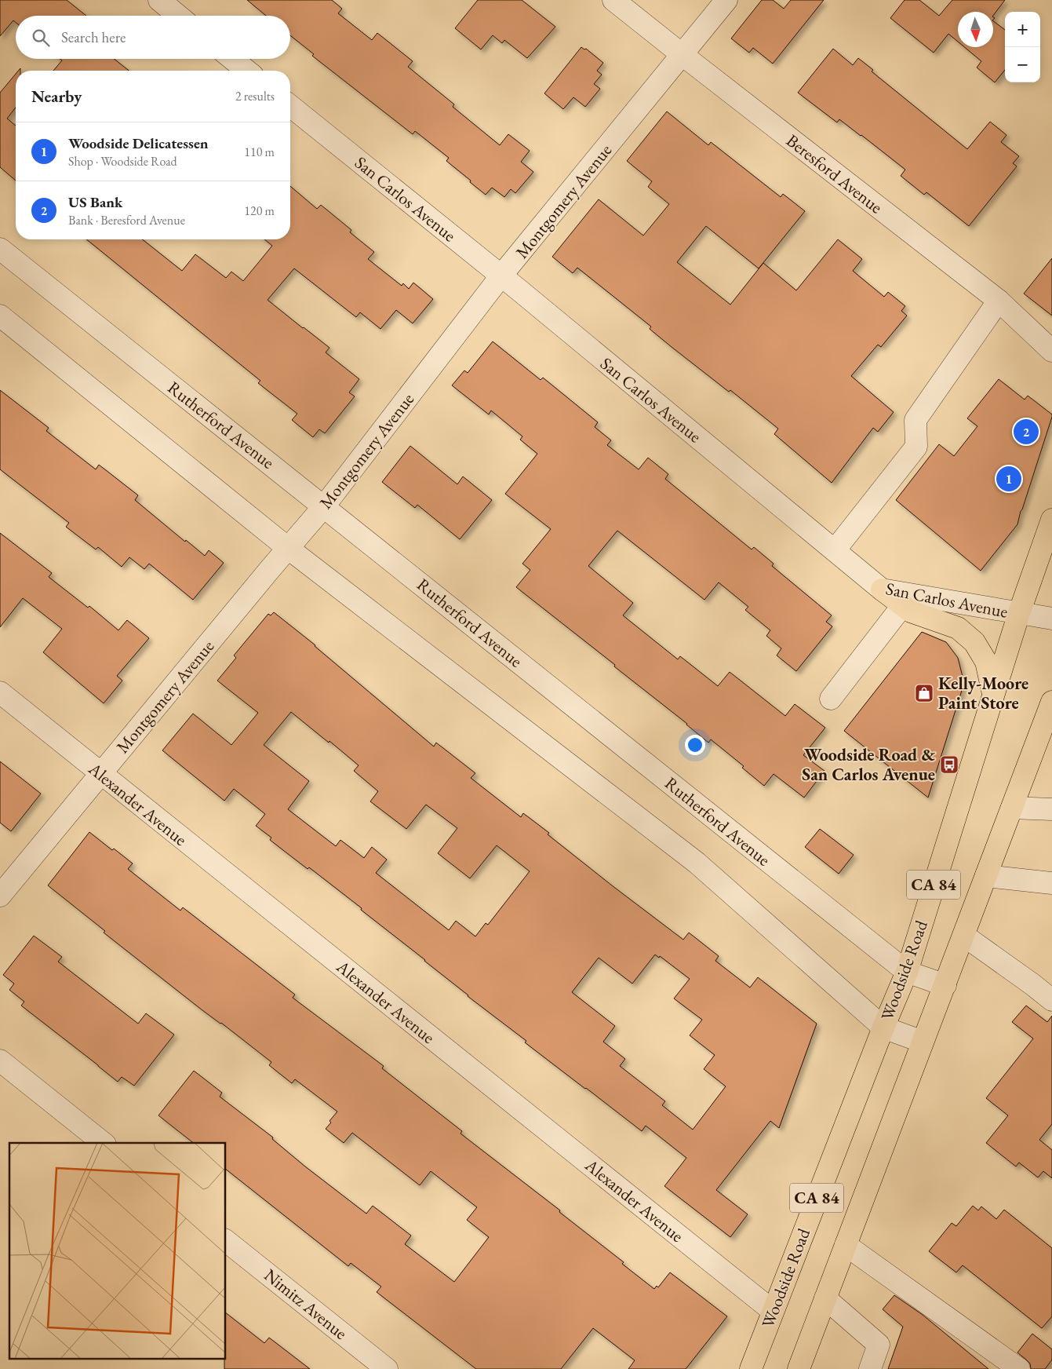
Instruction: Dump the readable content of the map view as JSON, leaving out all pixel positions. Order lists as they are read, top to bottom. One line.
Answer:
{"streets":{"main road":["CA 84","Woodside Road"],"street":["Beresford Avenue","San Carlos Avenue","Montgomery Avenue","Rutherford Avenue","Alexander Avenue","Nimitz Avenue"]},"crossings":[["Beresford Avenue","Montgomery Avenue"],["San Carlos Avenue","Montgomery Avenue"],["San Carlos Avenue","Woodside Road"],["Montgomery Avenue","Rutherford Avenue"],["Montgomery Avenue","Alexander Avenue"],["Rutherford Avenue","CA 84"],["Rutherford Avenue","Woodside Road"],["Alexander Avenue","Woodside Road"]],"places":{"shop":["Kelly-Moore Paint Store"],"bus stop":["Woodside Road & San Carlos Avenue"]},"north":"bottom","page":{"map_buttons":["+","−"],"search":"Search here","heading":["Nearby","2 results"],"list":[{"mark":"1","name":"Woodside Delicatessen","note":"Shop · Woodside Road","value":"110 m"},{"mark":"2","name":"US Bank","note":"Bank · Beresford Avenue","value":"120 m"}],"pins":["2","1"]}}
